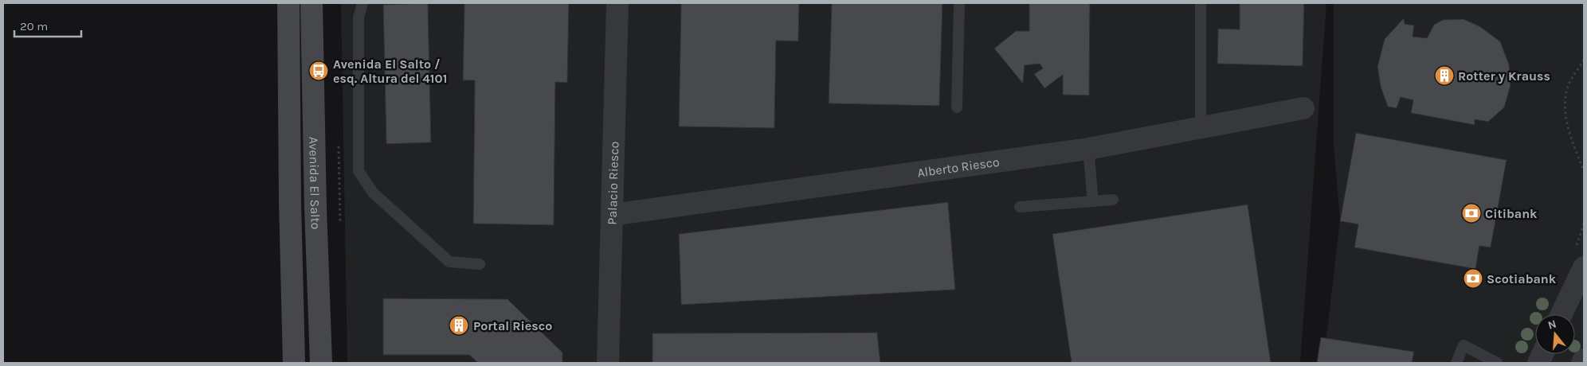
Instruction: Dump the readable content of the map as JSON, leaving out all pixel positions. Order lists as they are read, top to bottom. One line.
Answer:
{"streets":{"main road":["Avenida El Salto"],"street":["Alberto Riesco","Palacio Riesco"]},"crossings":[["Alberto Riesco","Palacio Riesco"]],"places":{"bus stop":["Avenida El Salto / esq. Altura del 4101"],"building":["Rotter y Krauss","Portal Riesco"],"bank":["Citibank","Scotiabank"]},"scale_bar":"20 m","north":"top"}
